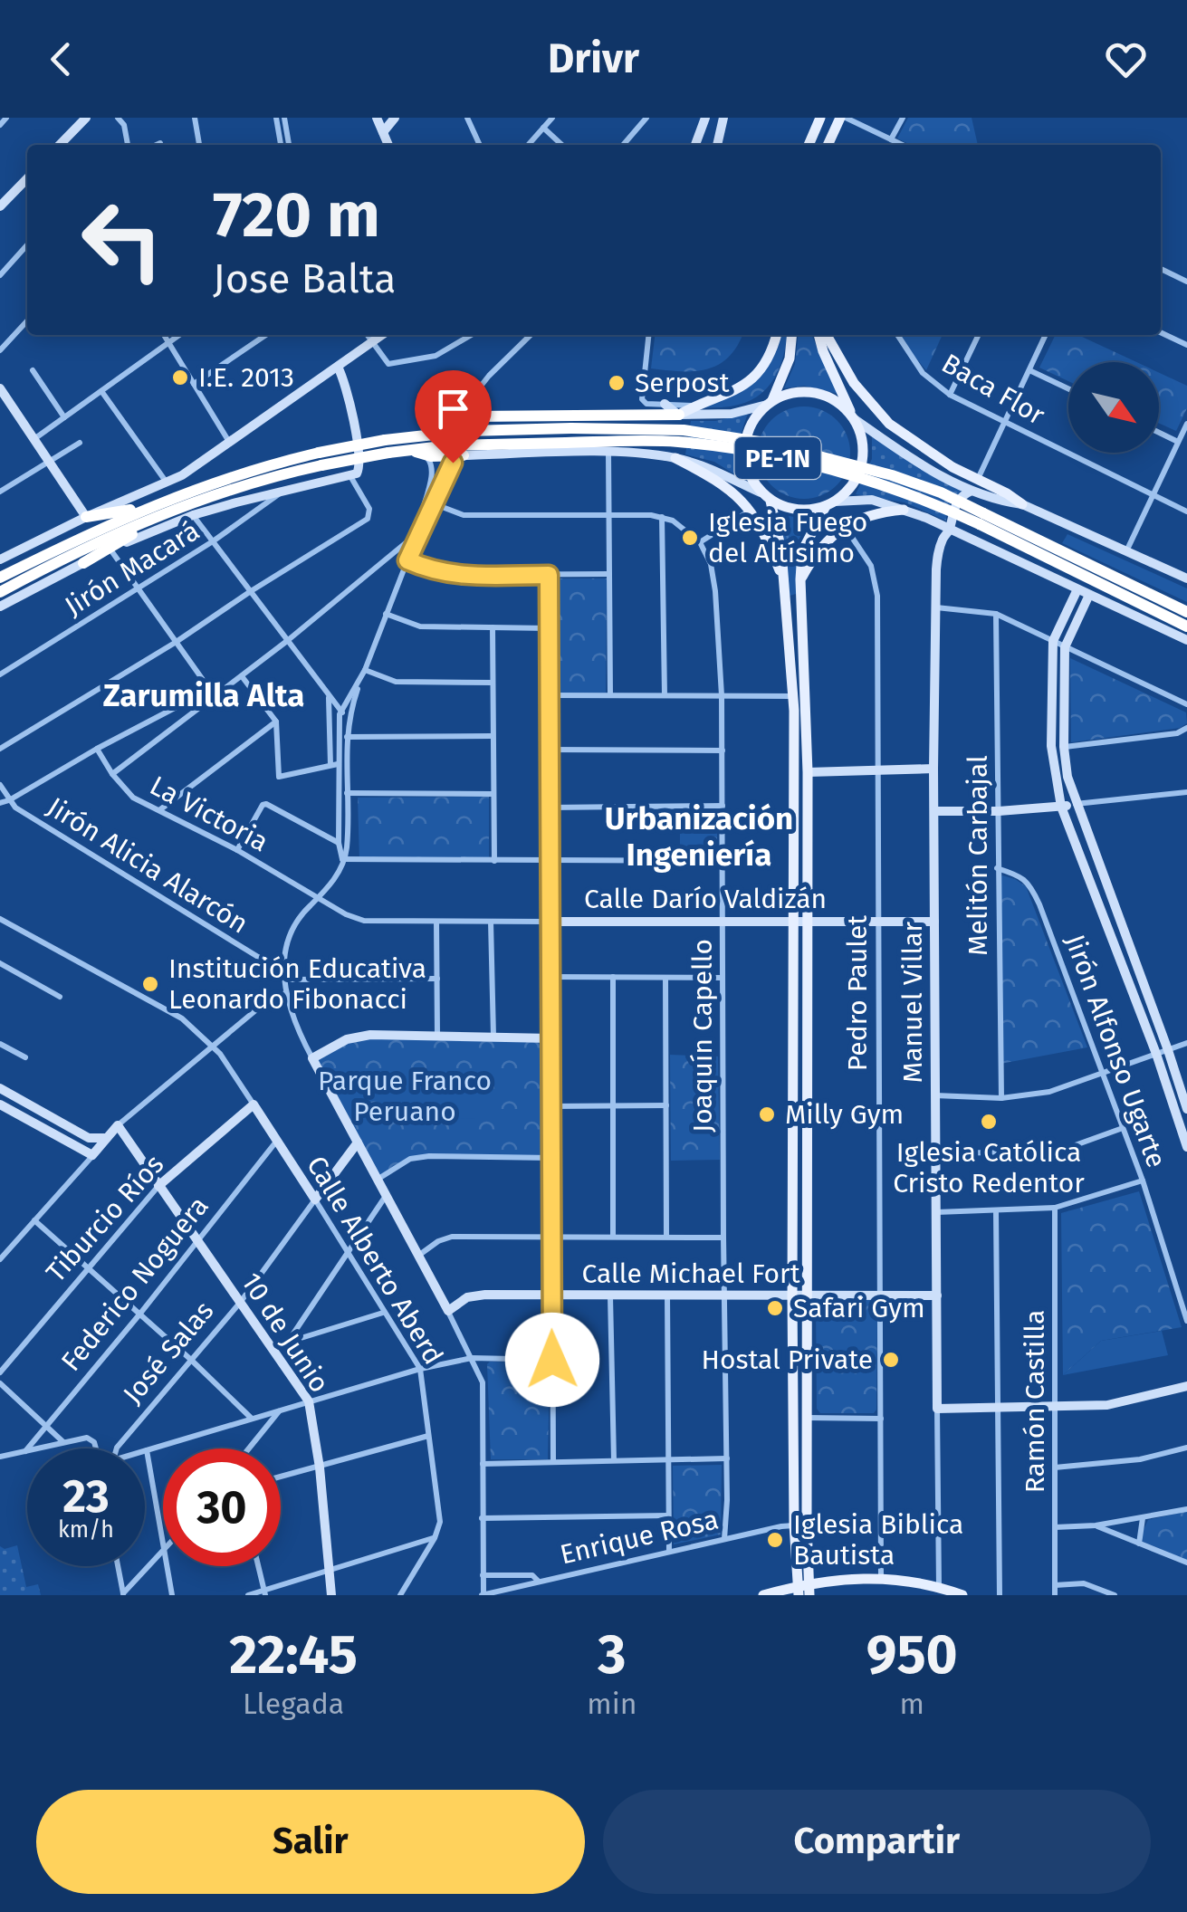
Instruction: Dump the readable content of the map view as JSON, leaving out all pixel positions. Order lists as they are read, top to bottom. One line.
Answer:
{"streets":{"highway":["PE-1N"],"street":["Baca Flor","Jirón Macará","La Victoria","Melitón Carbajal","Jirón Alicia Alarcón","Calle Darío Valdizán","Pedro Paulet","Manuel Villar","Joaquín Capello","Jirón Alfonso Ugarte","Tiburcio Ríos","Calle Alberto Aberd","Calle Michael Fort","Federico Noguera","10 de Junio","José Salas","Ramón Castilla","Enrique Rosa"]},"crossings":[["La Victoria","Calle Darío Valdizán"],["Melitón Carbajal","Jirón Alfonso Ugarte"],["Calle Darío Valdizán","Pedro Paulet"],["Calle Darío Valdizán","Manuel Villar"],["Calle Darío Valdizán","Joaquín Capello"],["Pedro Paulet","Calle Michael Fort"],["Manuel Villar","Calle Michael Fort"],["Joaquín Capello","Calle Michael Fort"],["Joaquín Capello","Enrique Rosa"],["Tiburcio Ríos","Calle Alberto Aberd"],["Tiburcio Ríos","10 de Junio"],["Calle Alberto Aberd","Federico Noguera"],["Calle Alberto Aberd","José Salas"],["Federico Noguera","10 de Junio"],["10 de Junio","José Salas"]],"districts":["Zarumilla Alta","Urbanización Ingeniería"],"parks":["Parque Franco Peruano"],"places":["I.E. 2013","Serpost","Iglesia Fuego del Altísimo","Institución Educativa Leonardo Fibonacci","Milly Gym","Iglesia Católica Cristo Redentor","Safari Gym","Hostal Private","Iglesia Biblica Bautista"],"north":"bottom right","page":{"header":"Drivr","turn":["720 m","Jose Balta"],"speed":"23 km/h","limit":"30","eta":["22:45","Llegada","3","min","950","m"],"buttons":["Salir","Compartir"]}}
